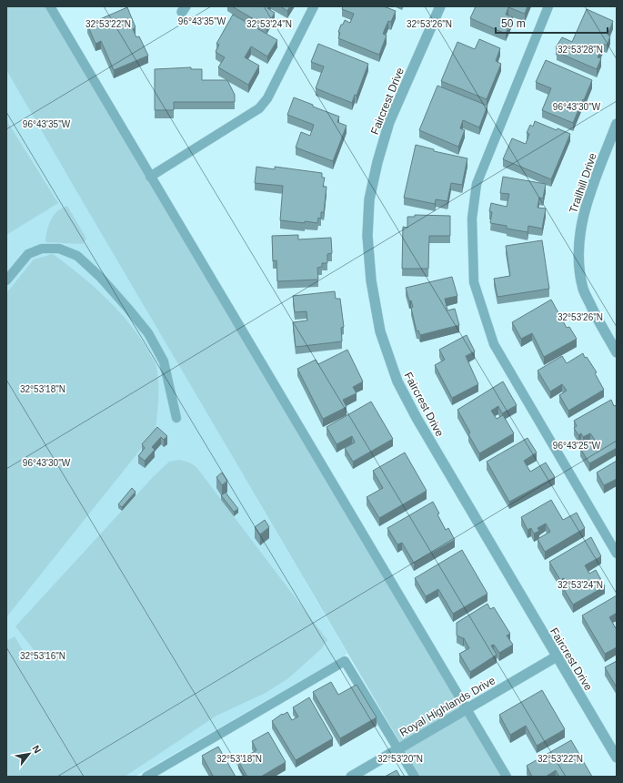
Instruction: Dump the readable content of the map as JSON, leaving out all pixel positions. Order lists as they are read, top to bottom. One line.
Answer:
{"streets":{"street":["Faircrest Drive","Trailhill Drive","Royal Highlands Drive"]},"crossings":[["Faircrest Drive","Royal Highlands Drive"]],"scale_bar":"50 m","north":"top right","coordinates":["96°43'35\"W","32°53'22\"N","32°53'24\"N","32°53'26\"N","32°53'28\"N","96°43'30\"W","32°53'18\"N","96°43'25\"W","32°53'16\"N","32°53'20\"N"]}
